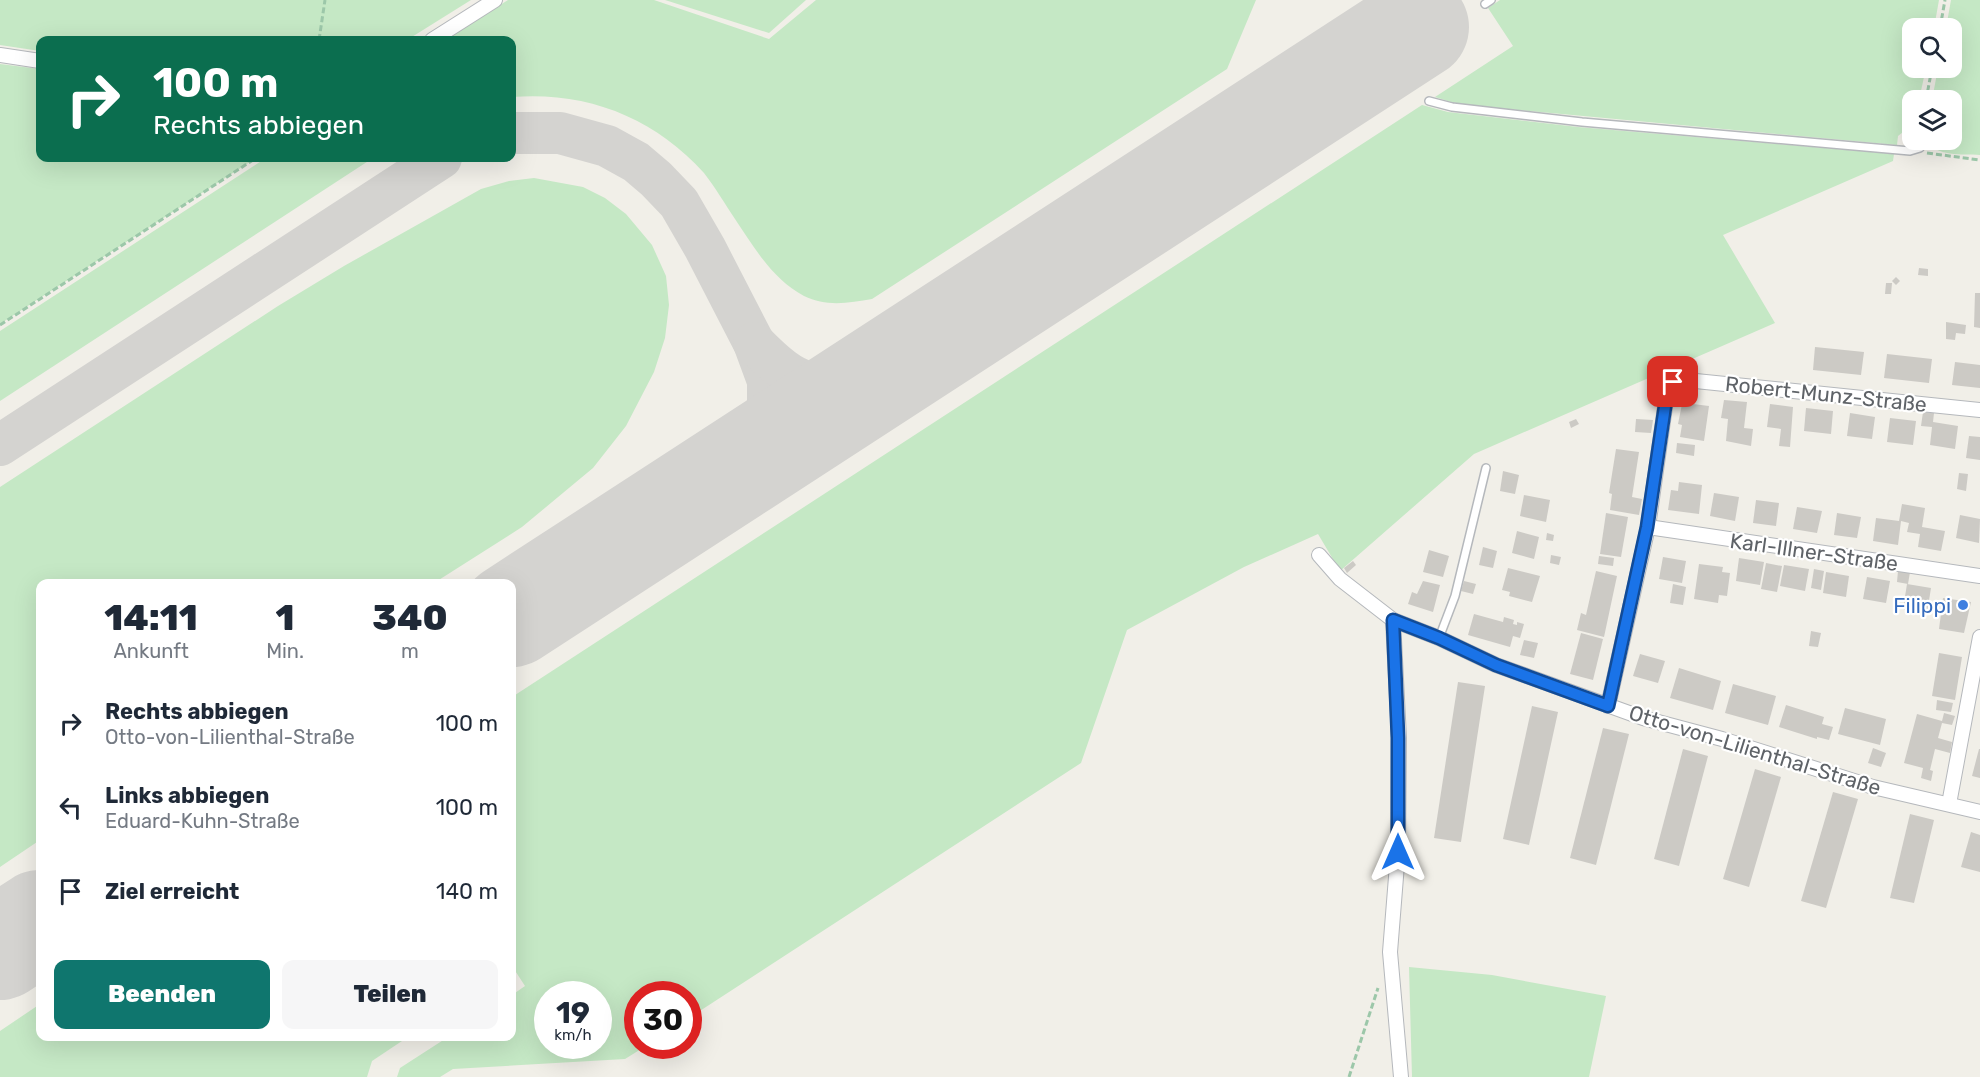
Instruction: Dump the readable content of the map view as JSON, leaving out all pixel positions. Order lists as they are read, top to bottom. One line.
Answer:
{"streets":{"street":["Robert-Munz-Straße","Karl-Illner-Straße","Otto-von-Lilienthal-Straße"]},"crossings":[["Robert-Munz-Straße","Karl-Illner-Straße"]],"places":["Filippi"],"page":{"turn":["100 m","Rechts abbiegen"],"eta":["14:11","Ankunft","1","Min.","340","m"],"list":[{"name":"Rechts abbiegen","note":"Otto-von-Lilienthal-Straße","value":"100 m"},{"name":"Links abbiegen","note":"Eduard-Kuhn-Straße","value":"100 m"},{"name":"Ziel erreicht","value":"140 m"}],"buttons":["Beenden","Teilen"],"speed":"19 km/h","limit":"30"}}
